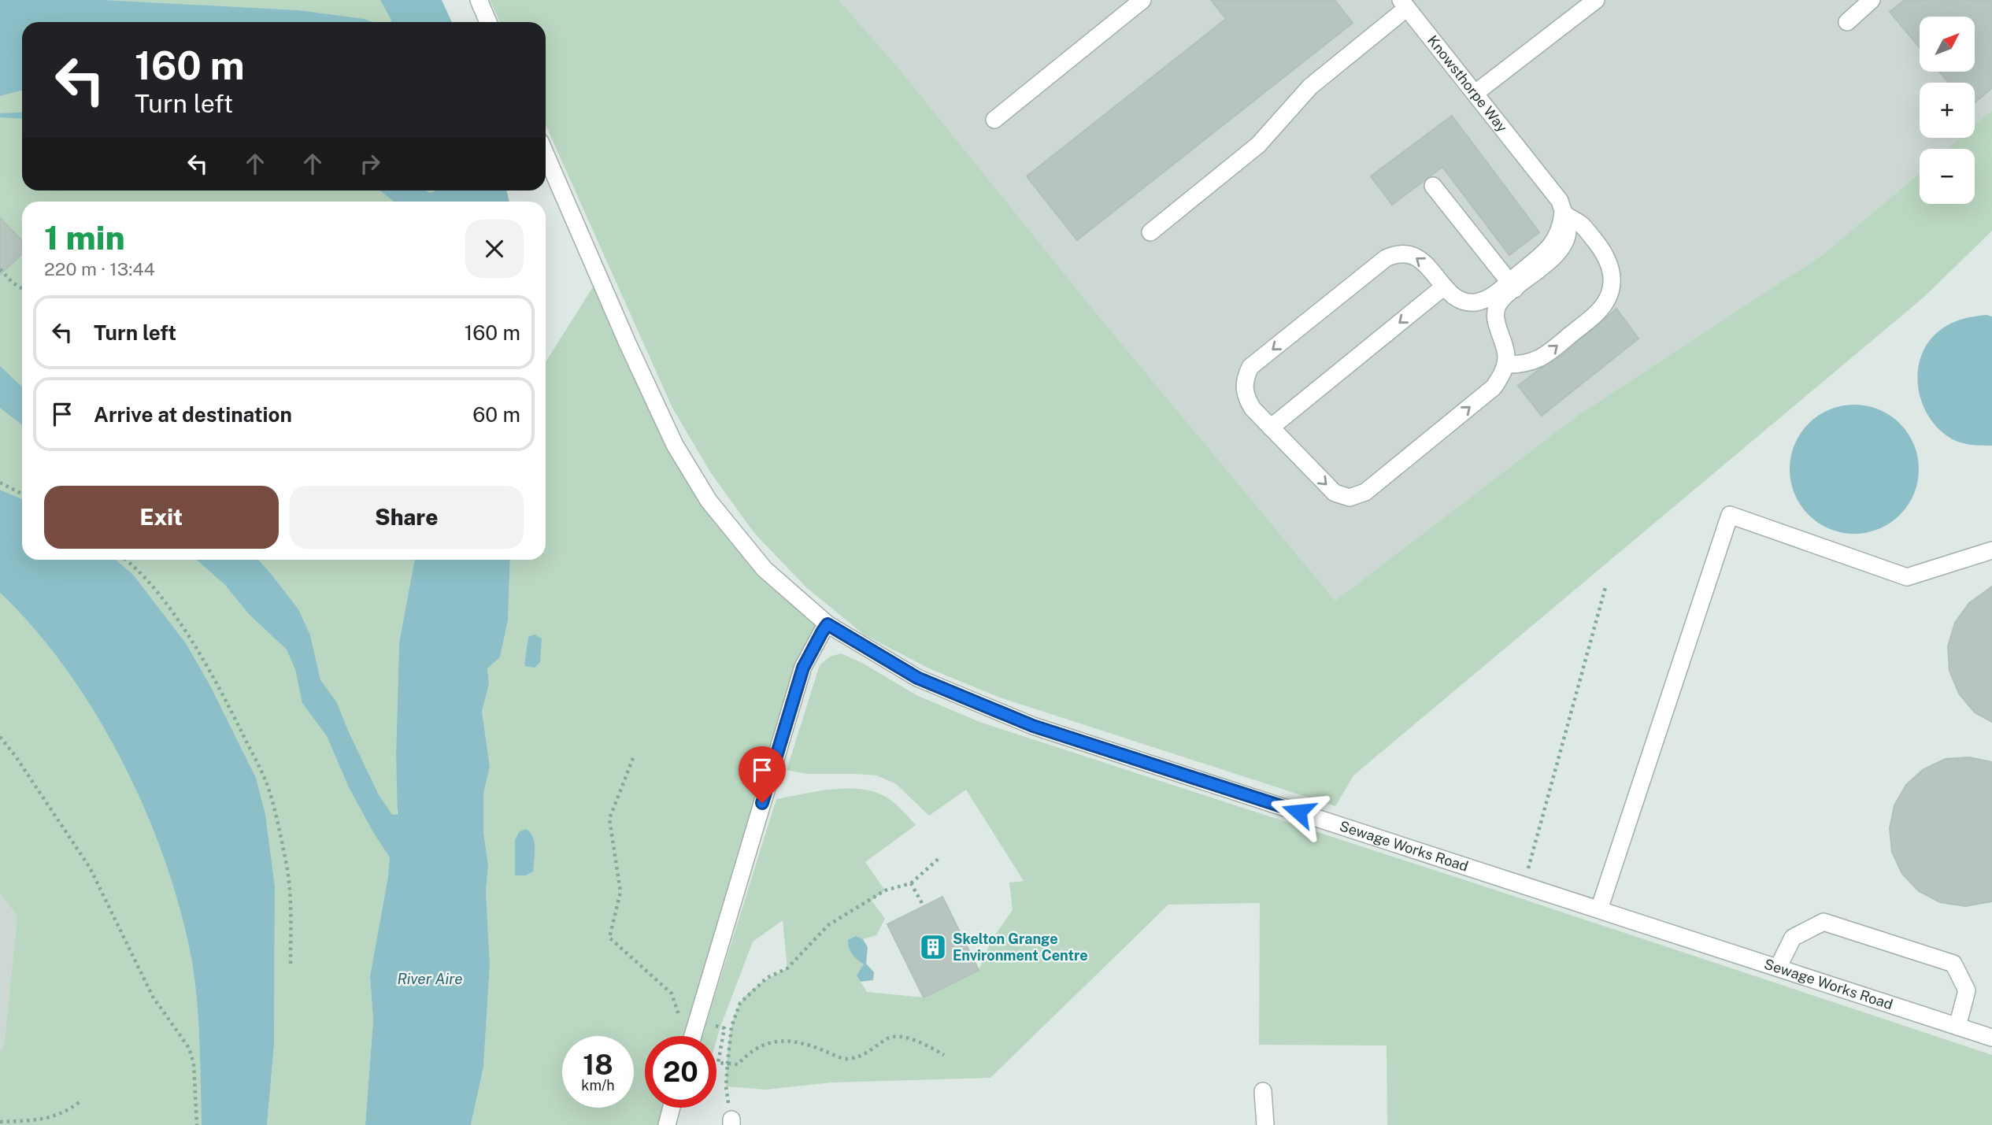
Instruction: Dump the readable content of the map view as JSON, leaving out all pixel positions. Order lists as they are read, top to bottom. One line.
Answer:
{"streets":{"street":["Knowsthorpe Way","Sewage Works Road"]},"water":["River Aire"],"places":{"building":["Skelton Grange Environment Centre"]},"north":"top right","page":{"map_buttons":["+","−"],"turn":["160 m","Turn left"],"heading":["1 min","220 m · 13:44"],"list":[{"name":"Turn left","value":"160 m"},{"name":"Arrive at destination","value":"60 m"}],"buttons":["Exit","Share"],"speed":"18 km/h","limit":"20"}}
